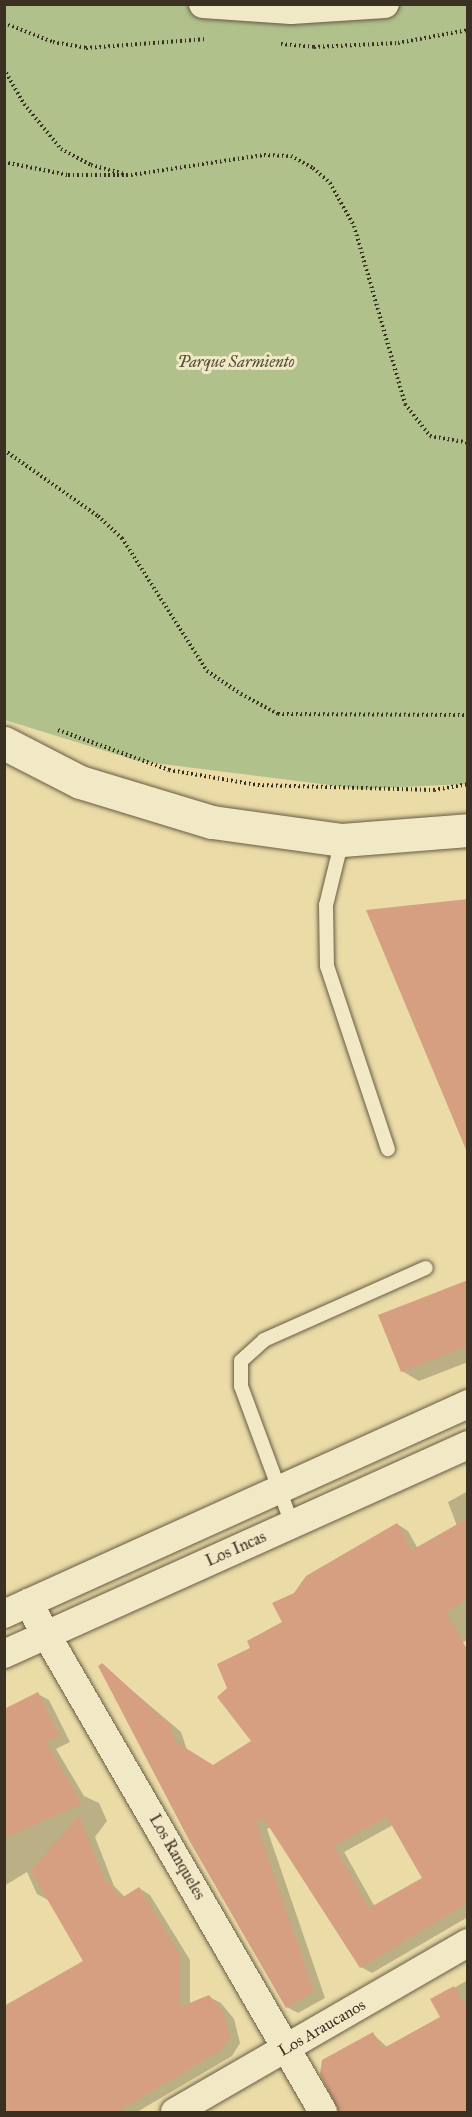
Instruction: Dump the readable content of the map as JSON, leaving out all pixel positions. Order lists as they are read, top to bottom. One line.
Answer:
{"streets":{"street":["Los Incas","Los Ranqueles","Los Araucanos"]},"crossings":[["Los Incas","Los Ranqueles"],["Los Ranqueles","Los Araucanos"]],"parks":["Parque Sarmiento"]}
